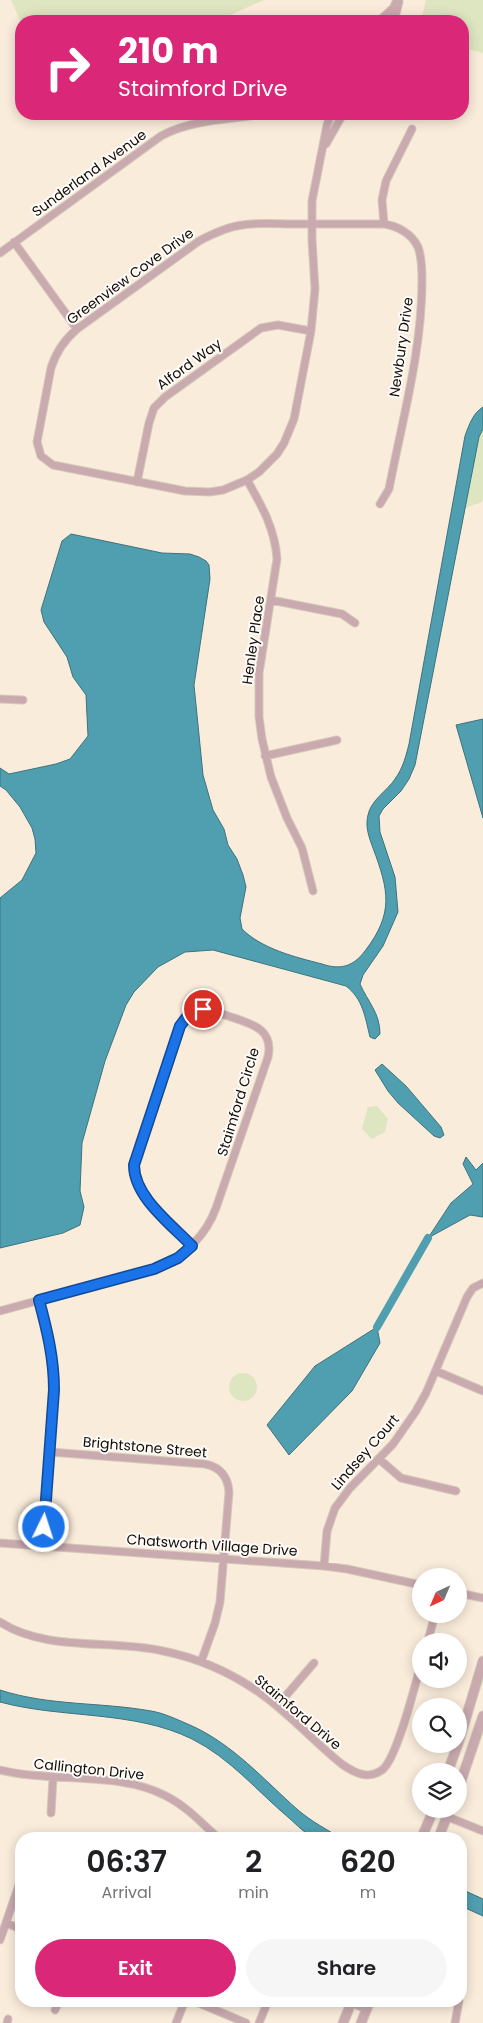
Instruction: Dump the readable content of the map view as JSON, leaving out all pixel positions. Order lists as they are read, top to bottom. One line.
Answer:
{"streets":{"street":["Sunderland Avenue","Greenview Cove Drive","Newbury Drive","Alford Way","Henley Place","Staimford Circle","Brightstone Street","Lindsey Court","Chatsworth Village Drive","Staimford Drive","Callington Drive"]},"crossings":[["Greenview Cove Drive","Newbury Drive"],["Greenview Cove Drive","Alford Way"],["Greenview Cove Drive","Henley Place"],["Brightstone Street","Chatsworth Village Drive"],["Brightstone Street","Staimford Drive"],["Lindsey Court","Chatsworth Village Drive"]],"north":"bottom left","page":{"turn":["210 m","Staimford Drive"],"eta":["06:37","Arrival","2","min","620","m"],"buttons":["Exit","Share"]}}
